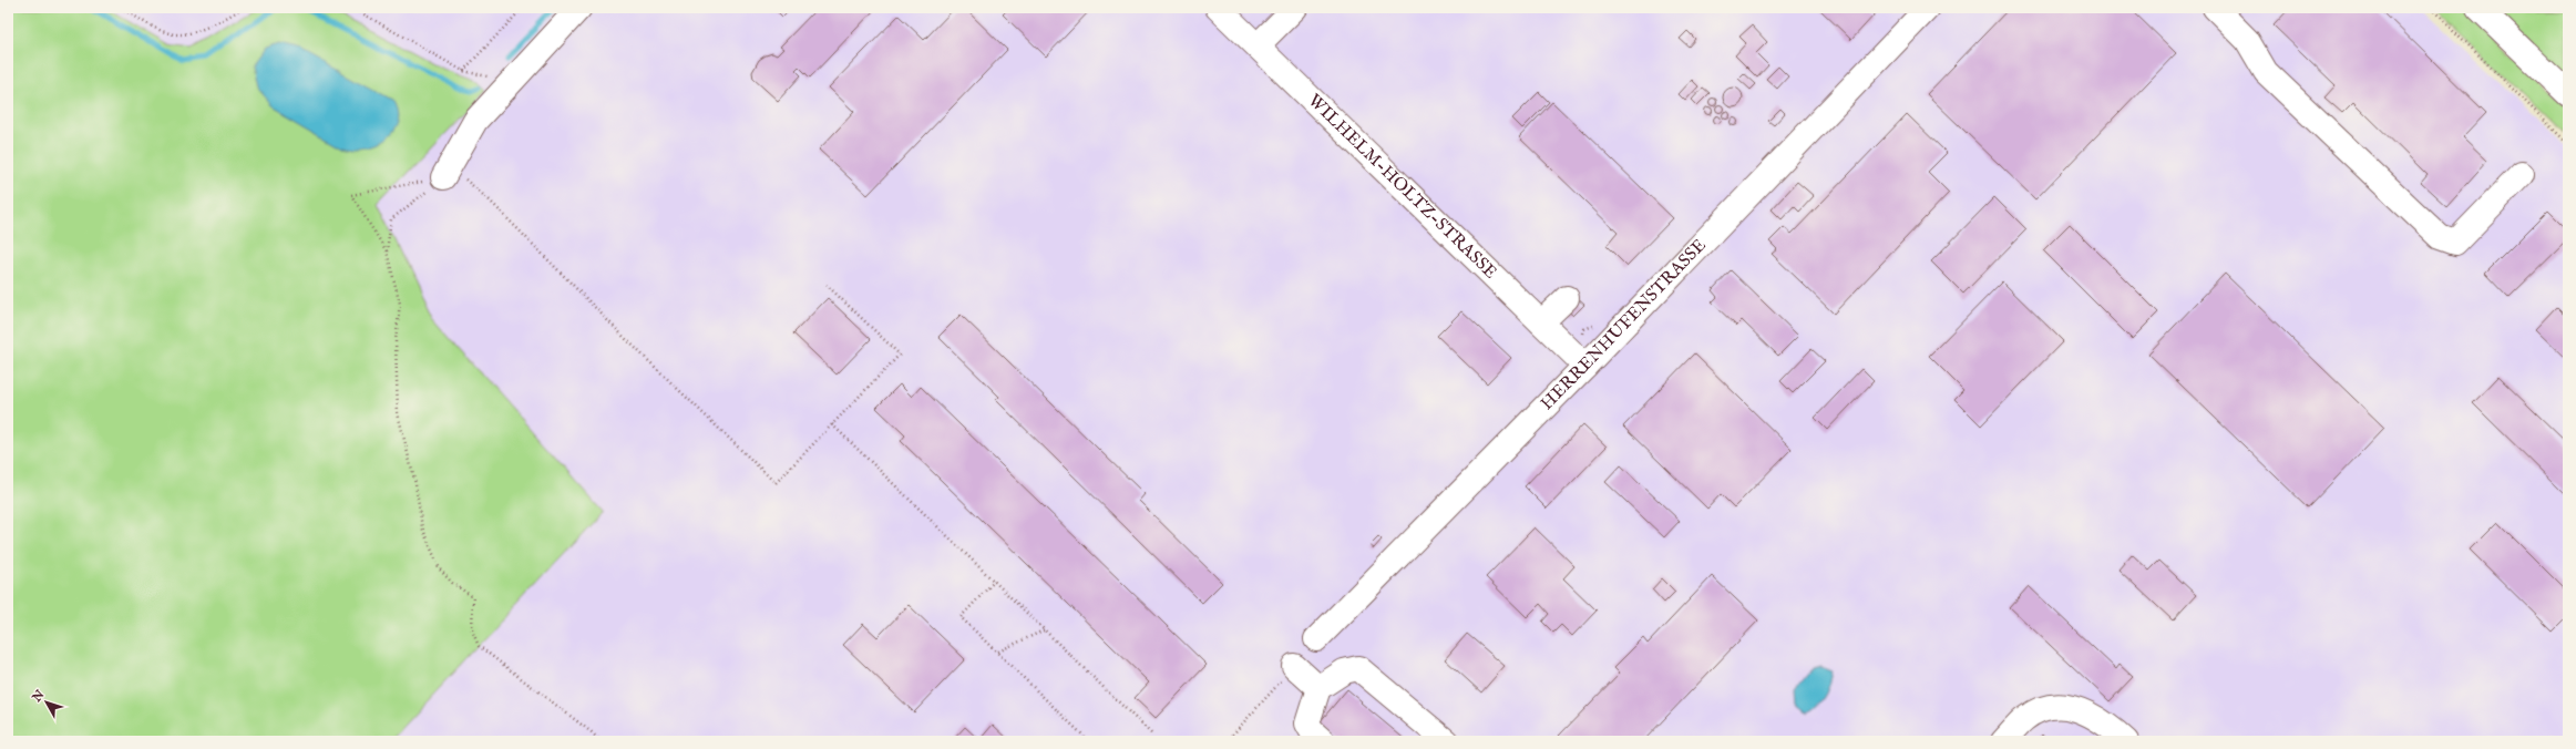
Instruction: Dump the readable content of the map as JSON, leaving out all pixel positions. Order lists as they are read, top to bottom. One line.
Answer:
{"streets":{"street":["WILHELM-HOLTZ-STRASSE","HERRENHUFENSTRASSE"]},"crossings":[["WILHELM-HOLTZ-STRASSE","HERRENHUFENSTRASSE"]],"north":"top left"}
